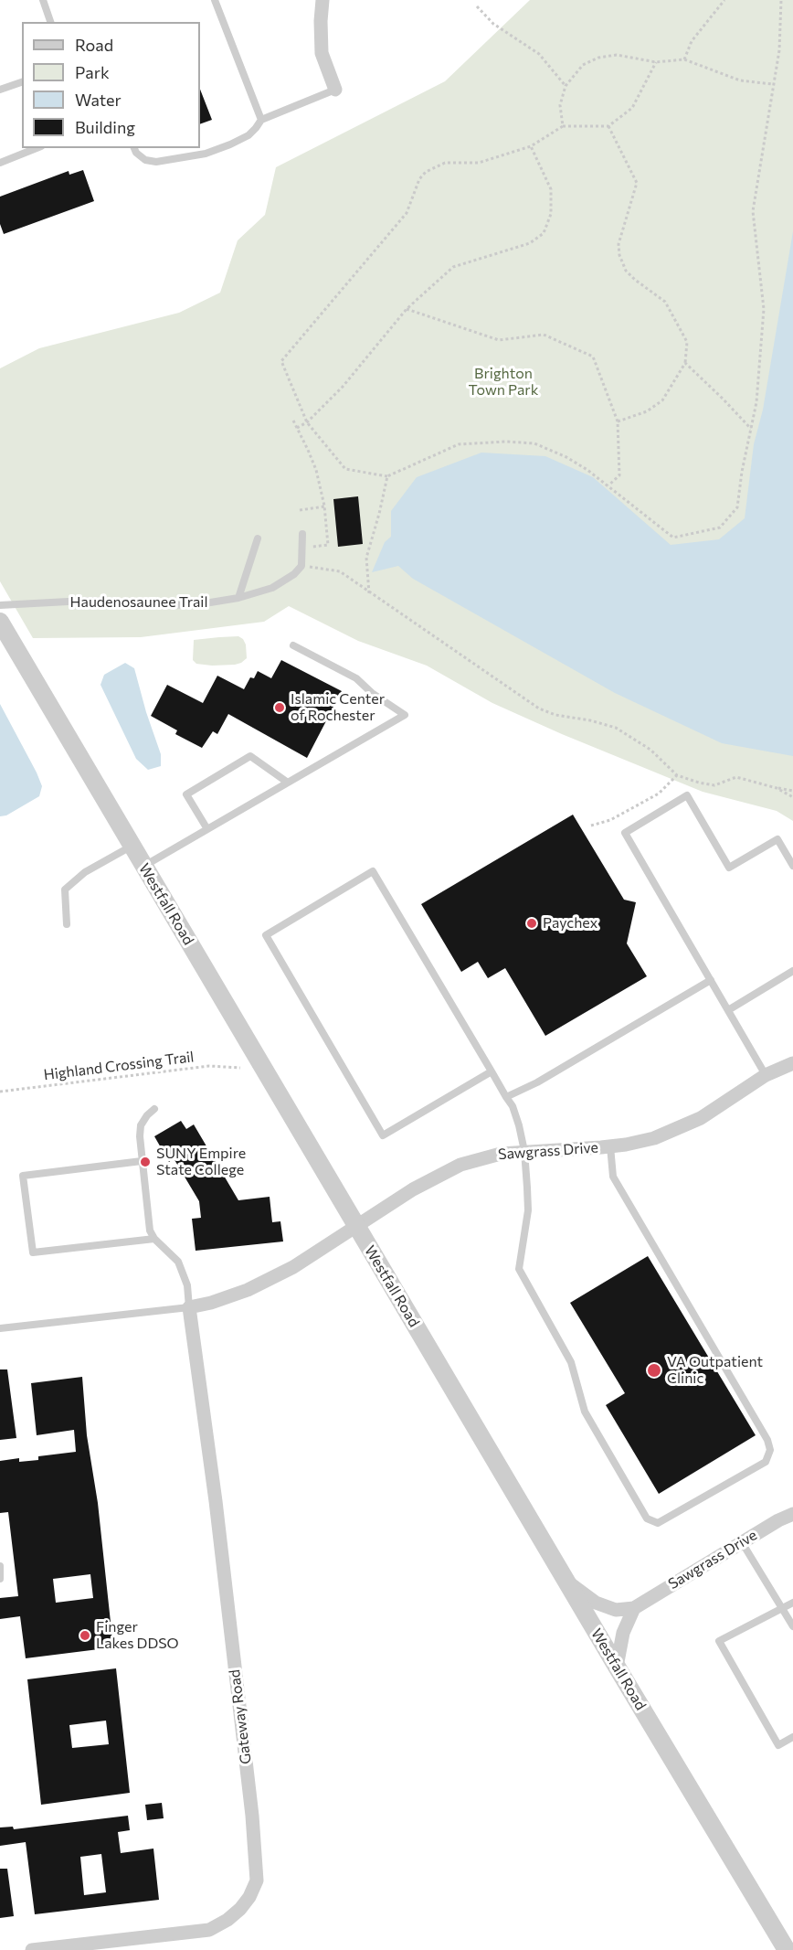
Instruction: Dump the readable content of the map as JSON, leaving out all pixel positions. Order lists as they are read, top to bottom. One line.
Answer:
{"streets":{"street":["Westfall Road","Sawgrass Drive","Gateway Road"],"lane":["Haudenosaunee Trail"],"path":["Highland Crossing Trail"]},"crossings":[["Westfall Road","Sawgrass Drive"],["Sawgrass Drive","Gateway Road"]],"parks":["Brighton Town Park"],"places":["Islamic Center of Rochester","Paychex","SUNY Empire State College","VA Outpatient Clinic","Finger Lakes DDSO"],"legend":["Road","Park","Water","Building"]}
